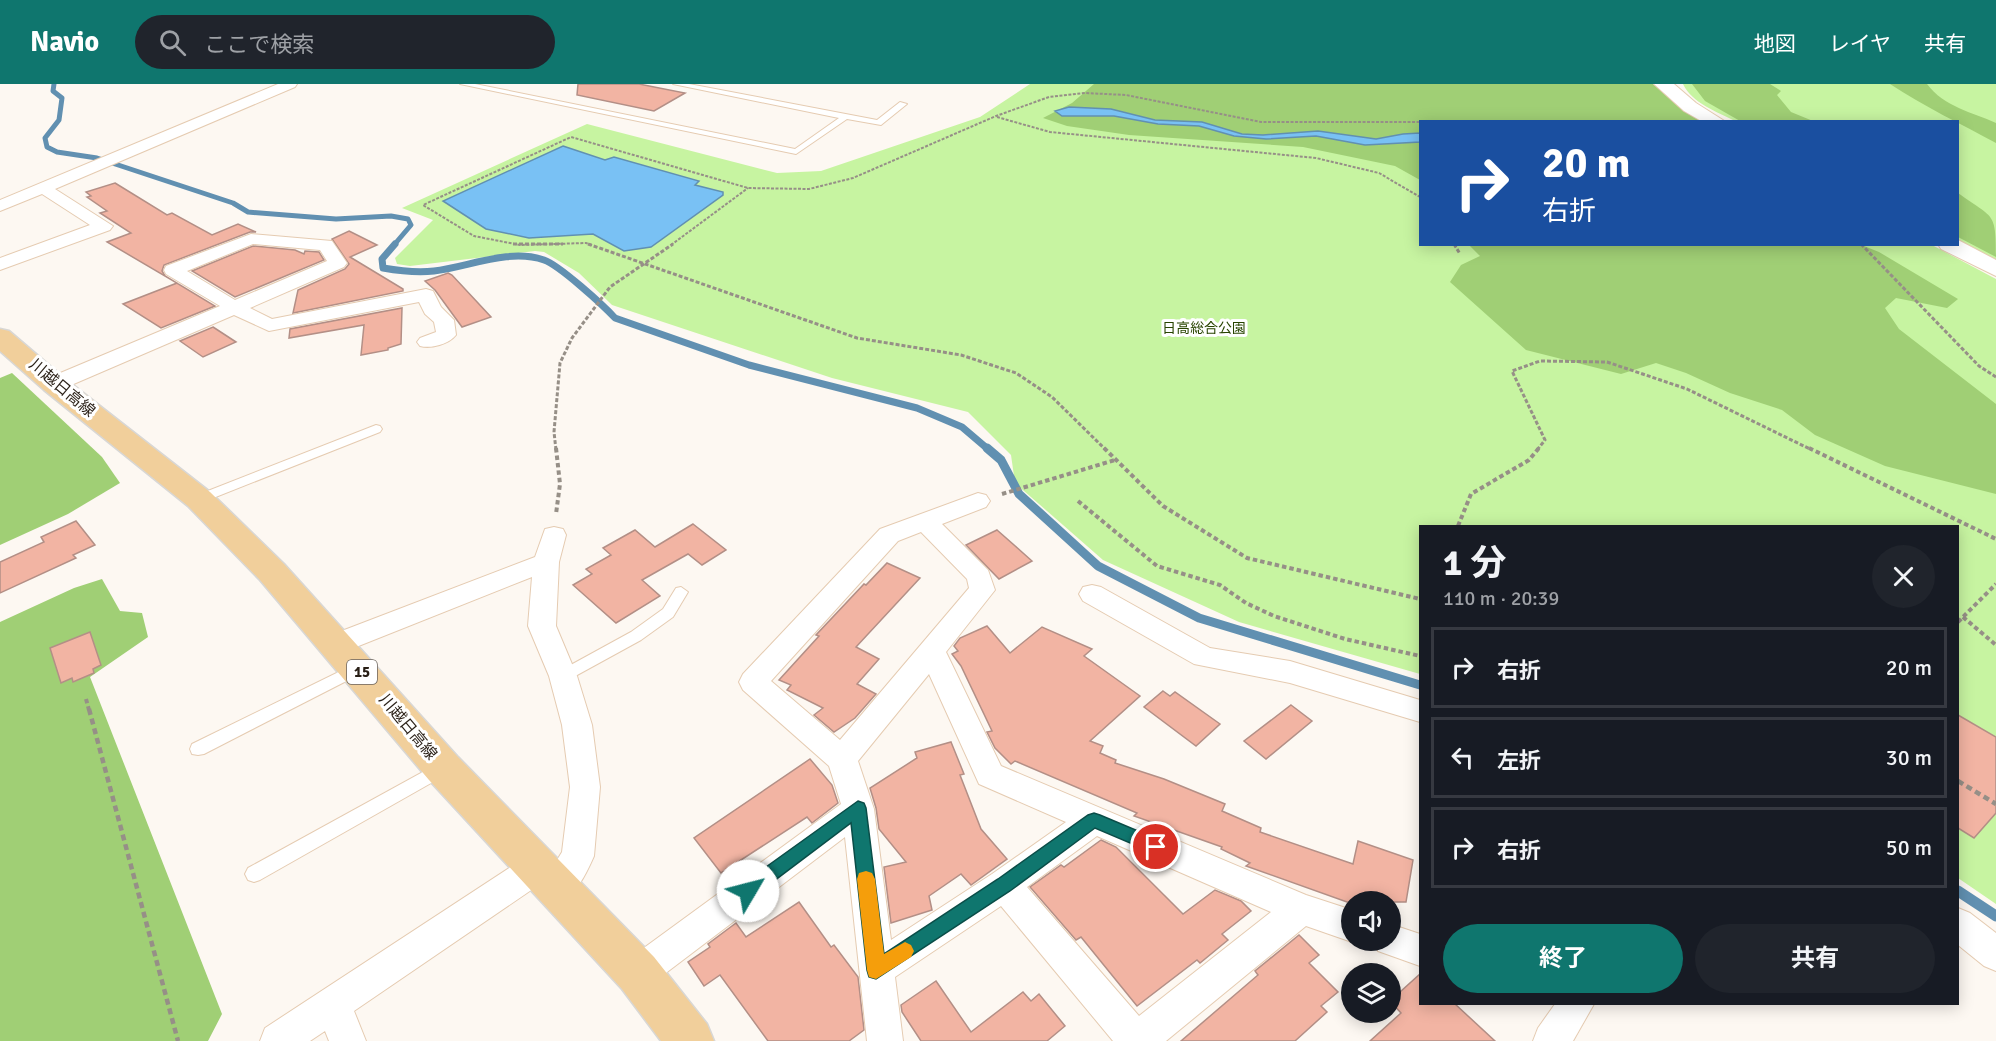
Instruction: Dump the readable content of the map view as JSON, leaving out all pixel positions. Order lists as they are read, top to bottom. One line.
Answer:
{"streets":{"main road":["川越日高線","15"]},"parks":["日高総合公園"],"page":{"header":"Navio","search":"ここで検索","nav":["地図","レイヤ","共有"],"turn":["20 m","右折"],"heading":["1 分","110 m · 20:39"],"list":[{"name":"右折","value":"20 m"},{"name":"左折","value":"30 m"},{"name":"右折","value":"50 m"}],"buttons":["終了","共有"]}}
